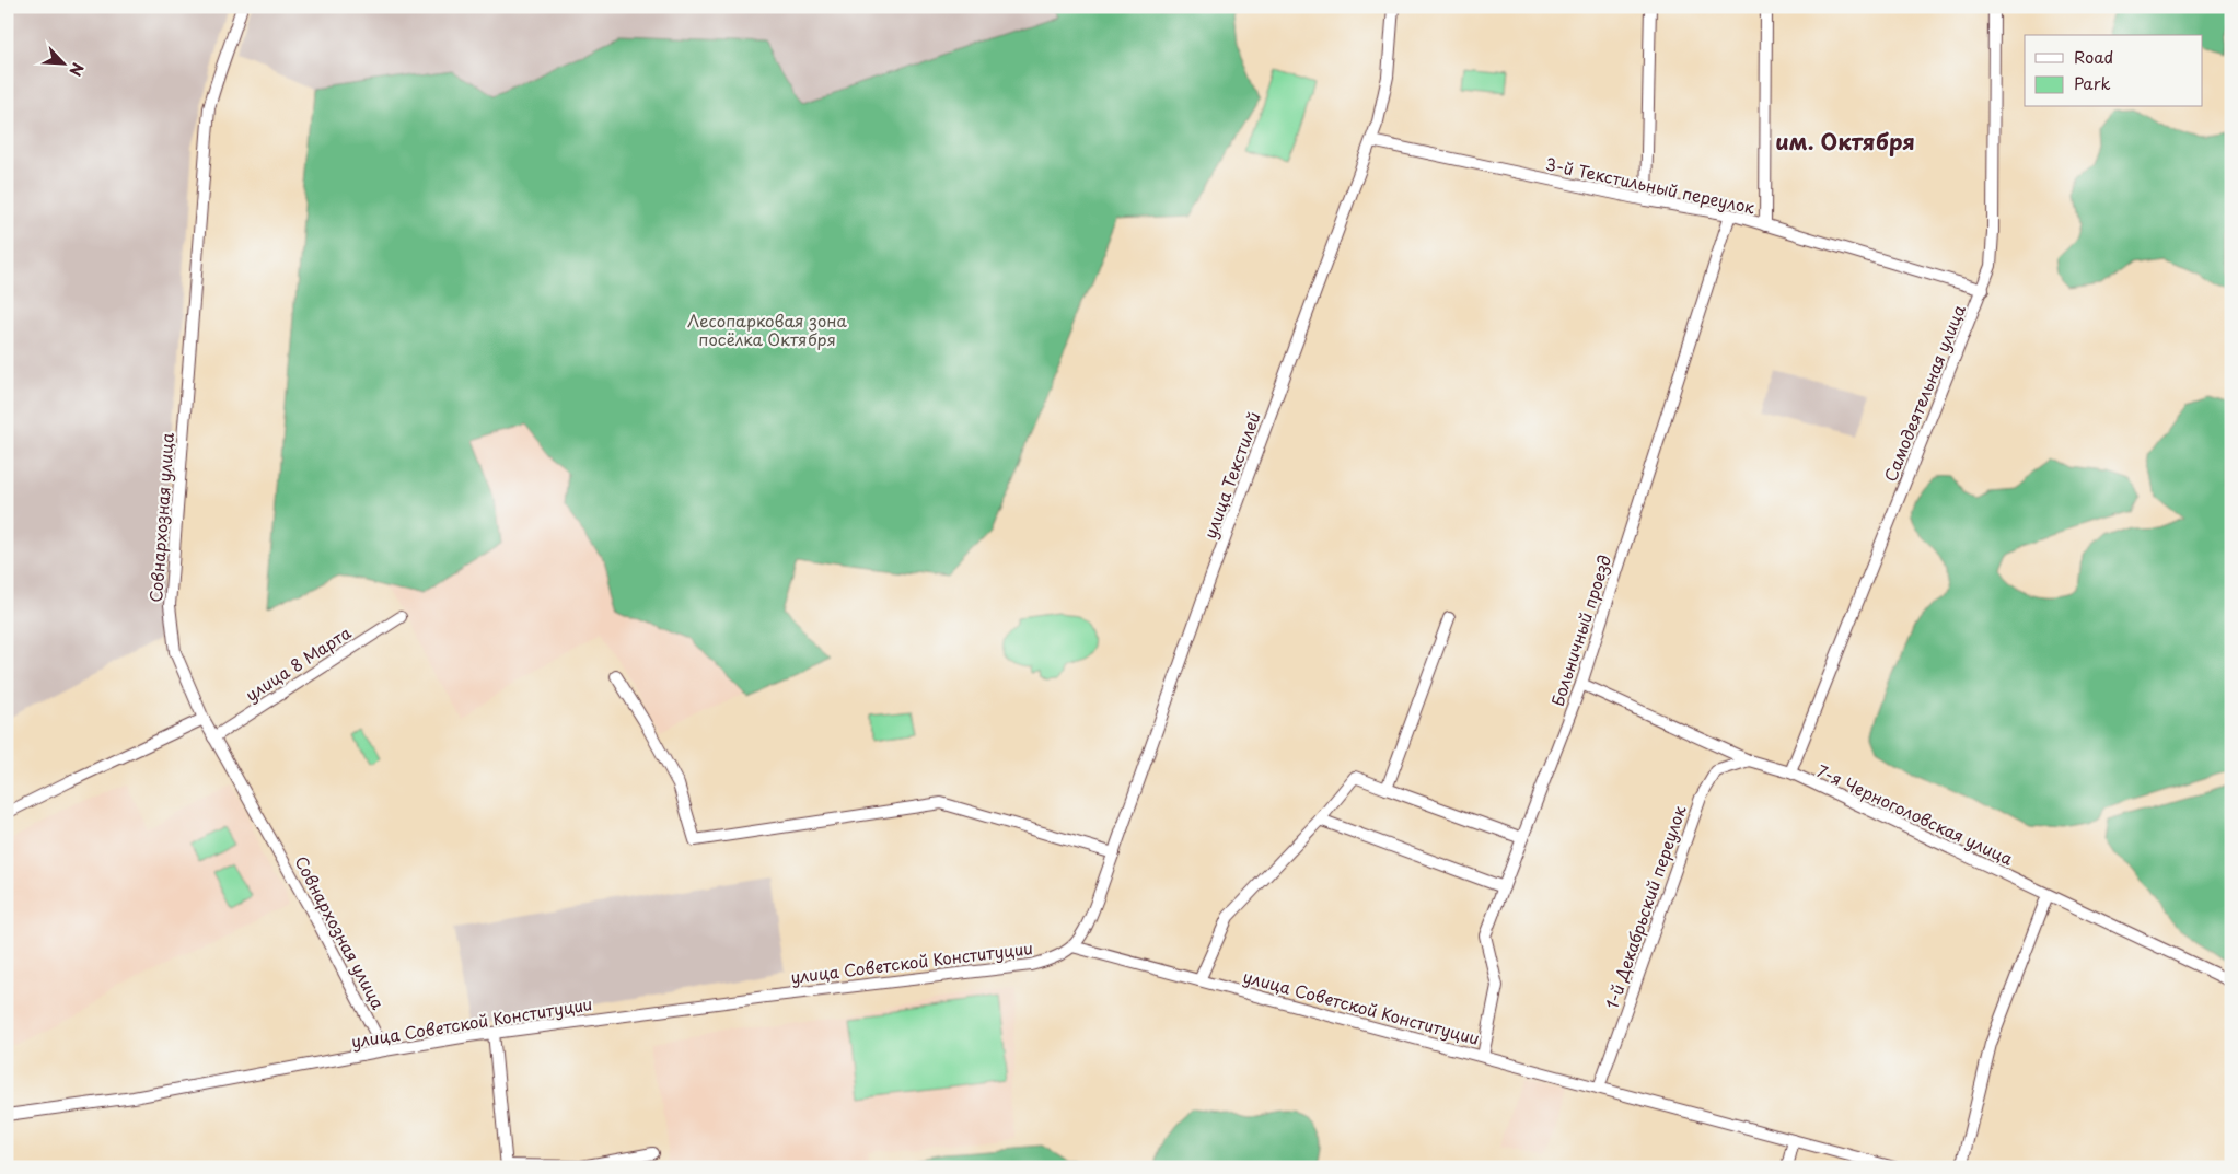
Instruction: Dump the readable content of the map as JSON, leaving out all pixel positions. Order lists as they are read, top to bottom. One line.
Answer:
{"streets":{"street":["3-й Текстильный переулок","Самодеятельная улица","улица Текстилей","Совнархозная улица","Больничный проезд","улица 8 Марта","7-я Черноголовская улица","1-й Декабрьский переулок","улица Советской Конституции"]},"crossings":[["3-й Текстильный переулок","Самодеятельная улица"],["3-й Текстильный переулок","улица Текстилей"],["3-й Текстильный переулок","Больничный проезд"],["Самодеятельная улица","7-я Черноголовская улица"],["улица Текстилей","улица Советской Конституции"],["Совнархозная улица","улица 8 Марта"],["Совнархозная улица","улица Советской Конституции"],["Больничный проезд","7-я Черноголовская улица"],["Больничный проезд","улица Советской Конституции"],["7-я Черноголовская улица","1-й Декабрьский переулок"],["1-й Декабрьский переулок","улица Советской Конституции"]],"districts":["им. Октября"],"parks":["Лесопарковая зона посёлка Октября"],"legend":["Road","Park"],"north":"bottom right"}
